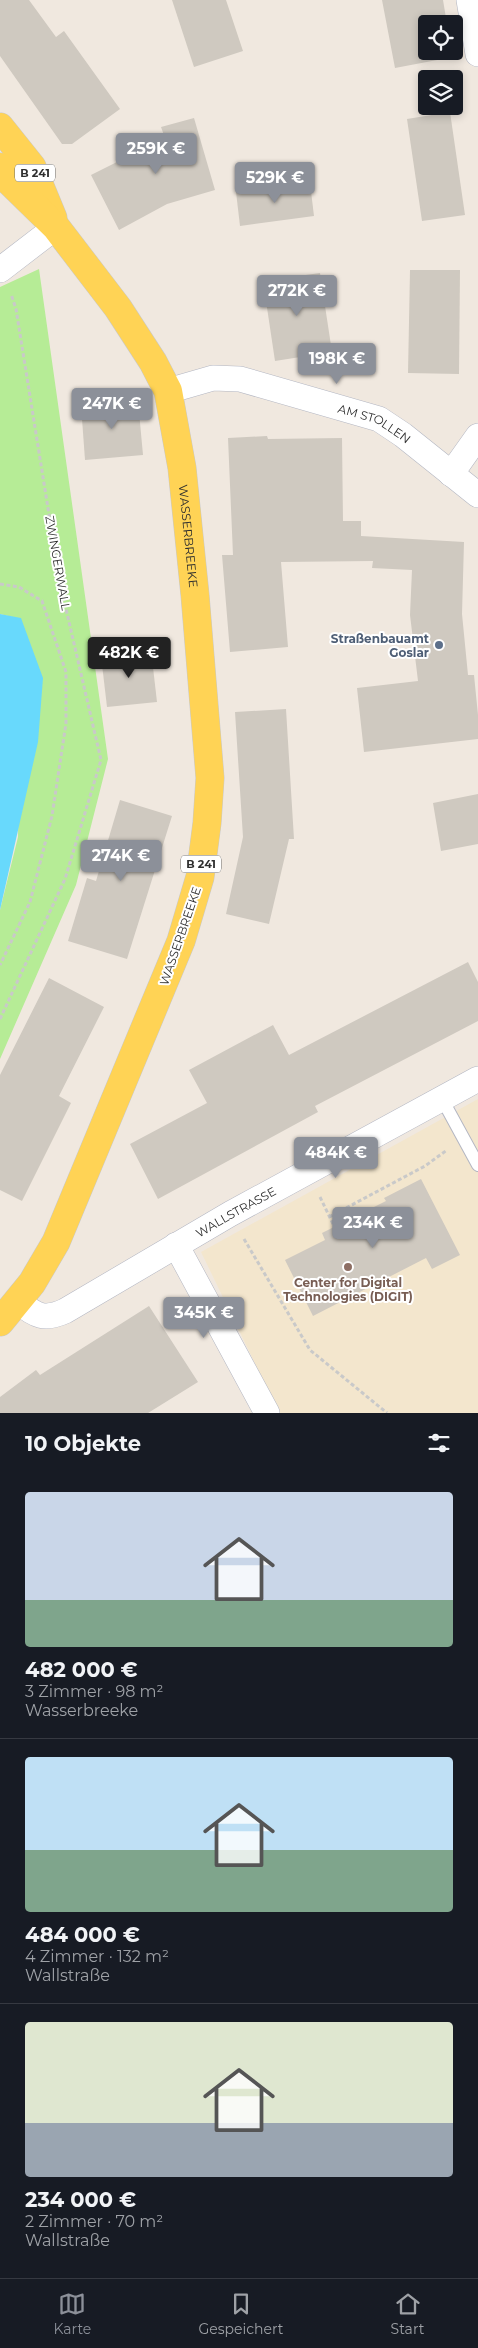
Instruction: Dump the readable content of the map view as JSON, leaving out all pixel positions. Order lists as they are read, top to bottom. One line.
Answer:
{"streets":{"main road":["B 241","WASSERBREEKE"],"street":["AM STOLLEN","WALLSTRASSE"],"path":["ZWINGERWALL"]},"crossings":[["B 241","AM STOLLEN"],["B 241","WASSERBREEKE"],["AM STOLLEN","WASSERBREEKE"],["WASSERBREEKE","WALLSTRASSE"]],"places":["Straßenbauamt Goslar","Center for Digital Technologies (DIGIT)"],"page":{"price":["259K €","529K €","272K €","198K €","247K €","482K €","274K €","484K €","234K €","345K €"],"heading":"10 Objekte","list":[{"name":"482 000 €","note":"3 Zimmer · 98 m² · Wasserbreeke"},{"name":"484 000 €","note":"4 Zimmer · 132 m² · Wallstraße"},{"name":"234 000 €","note":"2 Zimmer · 70 m² · Wallstraße"}],"tabs":["Karte","Gespeichert","Start"]}}
